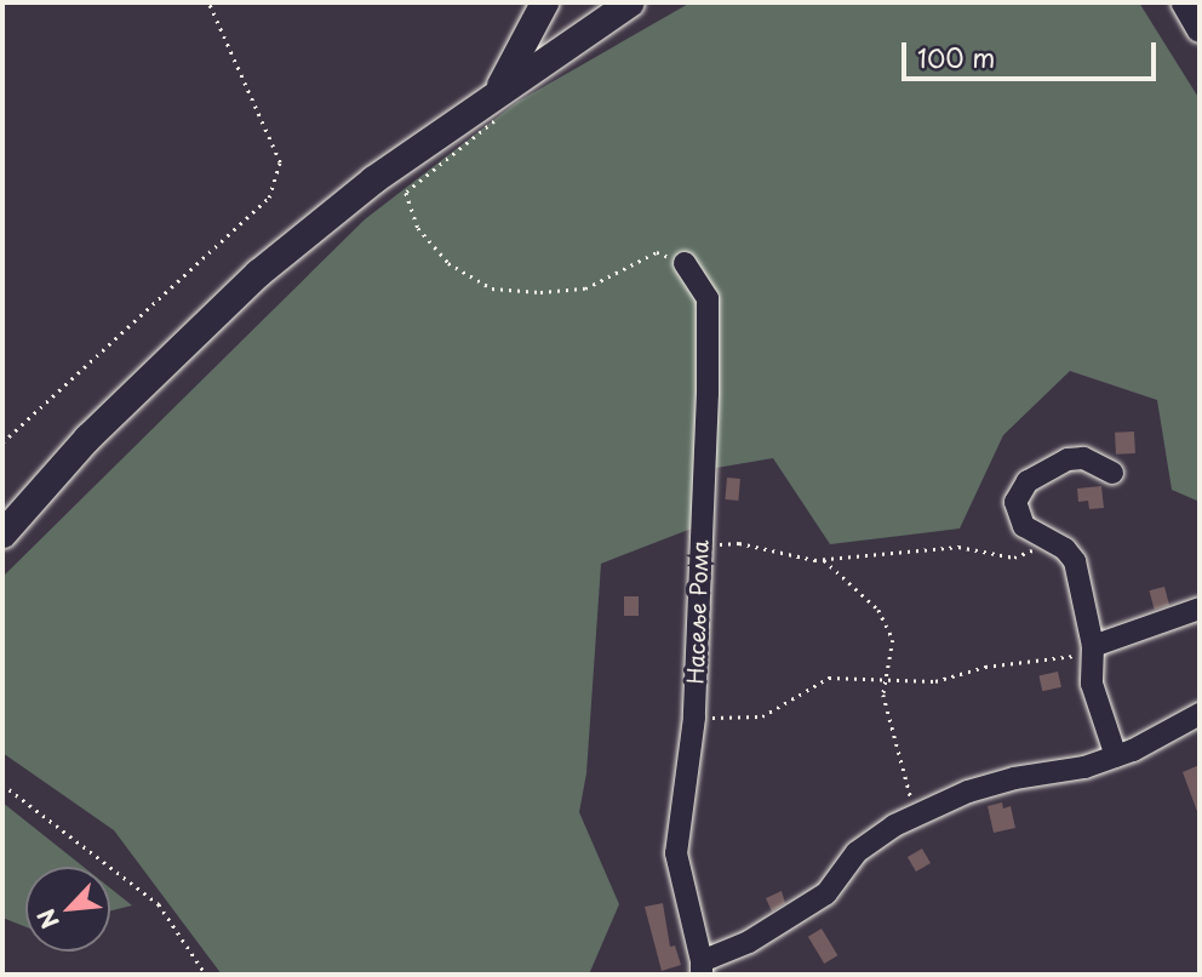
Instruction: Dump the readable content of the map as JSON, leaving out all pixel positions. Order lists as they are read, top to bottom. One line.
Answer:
{"streets":{"street":["Насеље Рома"]},"scale_bar":"100 m","north":"bottom left"}
